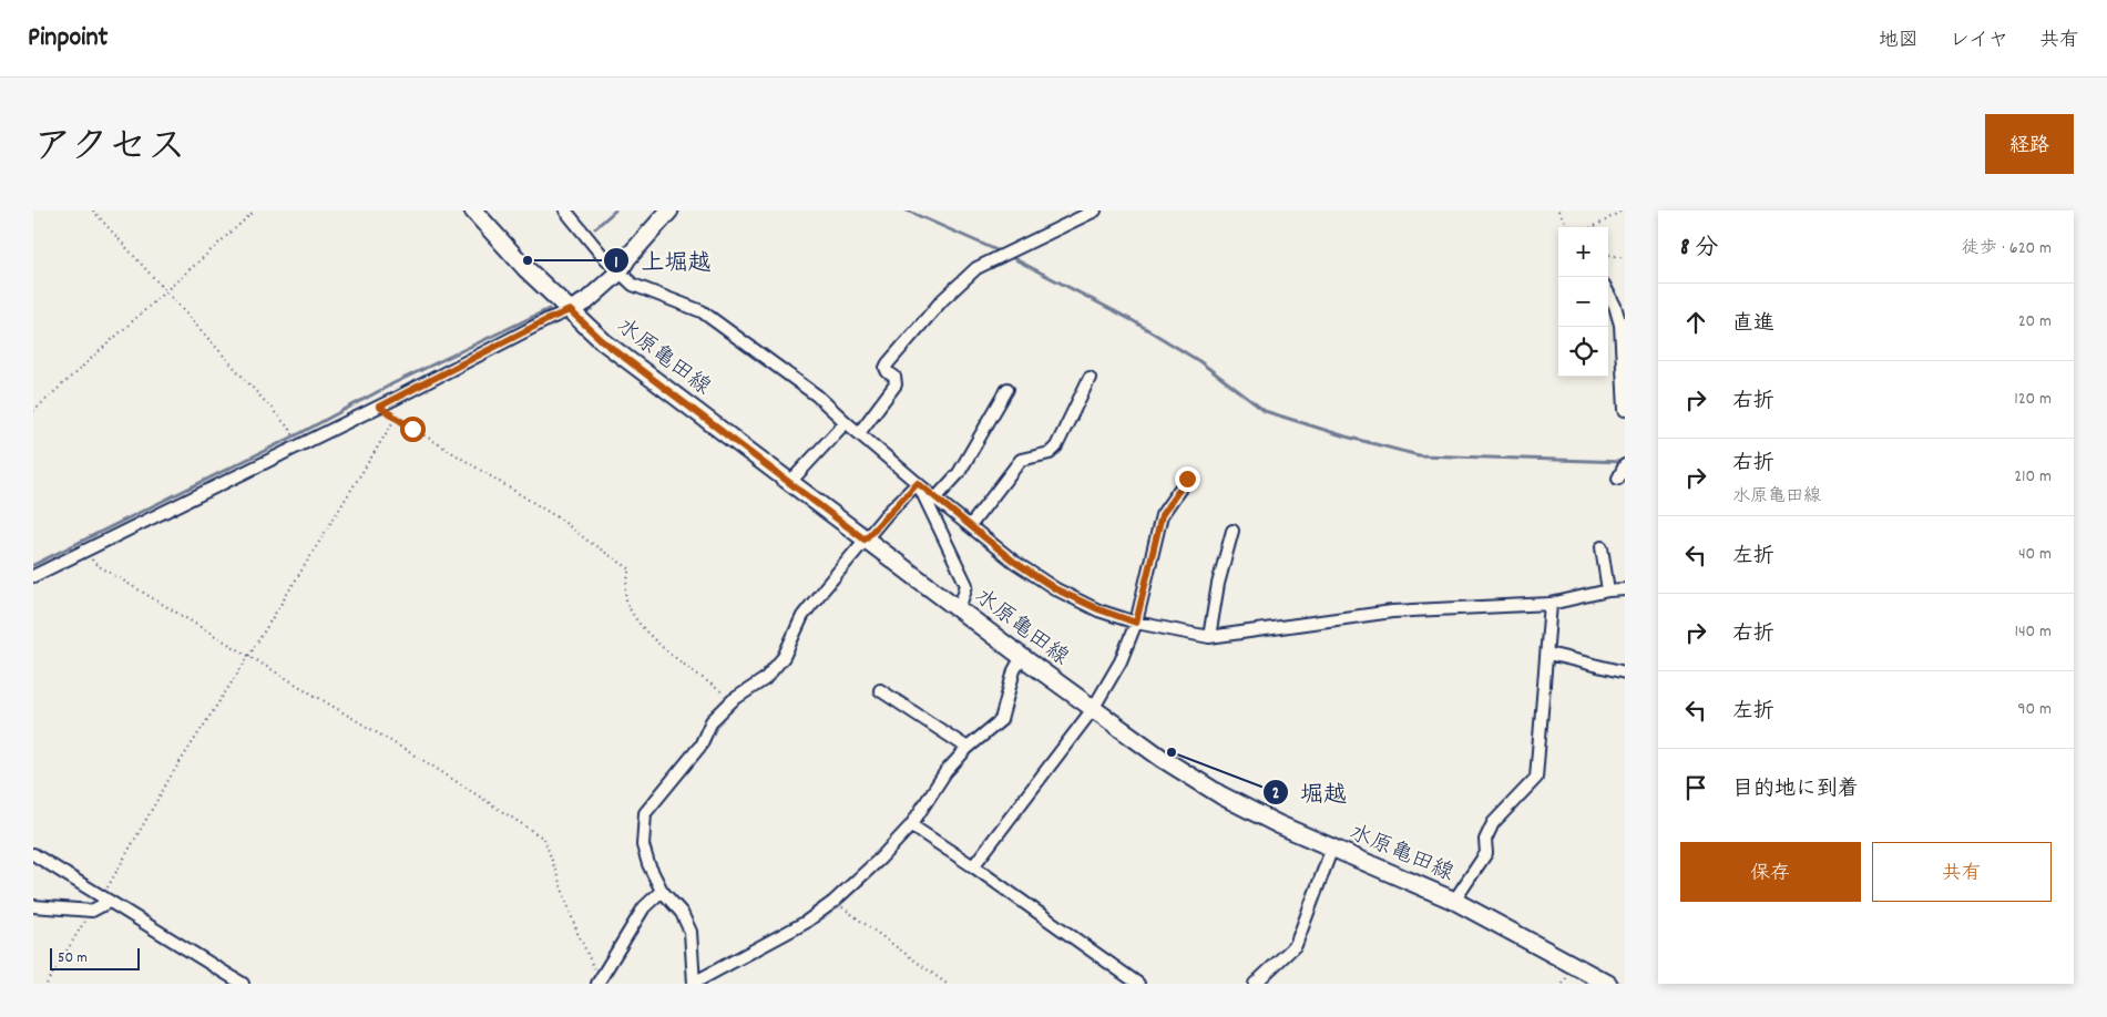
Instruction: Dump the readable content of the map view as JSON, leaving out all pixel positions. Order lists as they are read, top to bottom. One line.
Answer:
{"streets":{"main road":["水原亀田線"]},"places":["上堀越","堀越"],"scale_bar":"50 m","page":{"header":"Pinpoint","nav":["地図","レイヤ","共有"],"title":"アクセス","buttons":["経路",["保存","共有"]],"heading":["8 分","徒歩 · 620 m"],"map_buttons":["+","−"],"list":[["直進","20 m"],["右折","120 m"],["右折","水原亀田線","210 m"],["左折","40 m"],["右折","140 m"],["左折","90 m"],"目的地に到着"],"scale":"50 m"}}
